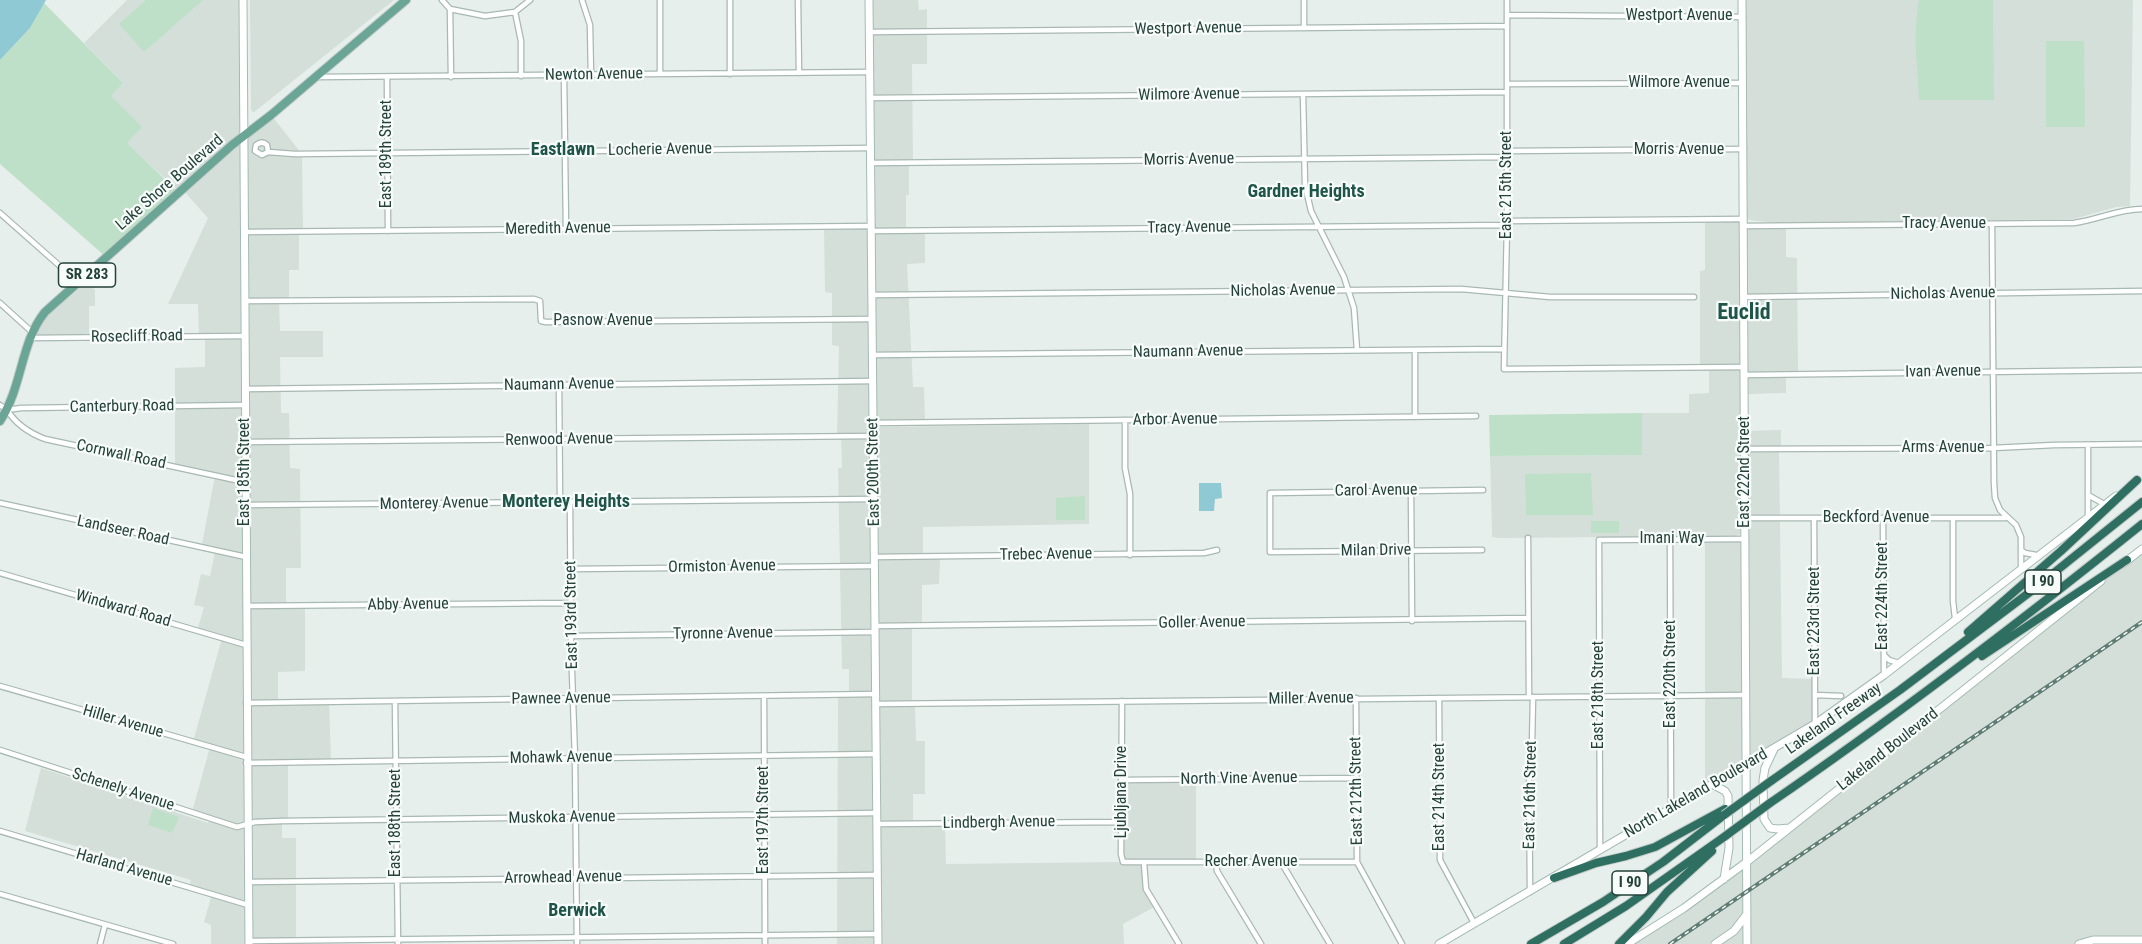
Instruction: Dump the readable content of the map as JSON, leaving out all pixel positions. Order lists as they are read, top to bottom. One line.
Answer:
{"streets":{"highway":["I 90","Lakeland Freeway"],"main road":["Lake Shore Boulevard","SR 283"],"street":["Westport Avenue","Newton Avenue","Wilmore Avenue","Locherie Avenue","Morris Avenue","East 189th Street","East 215th Street","Tracy Avenue","Meredith Avenue","Nicholas Avenue","Pasnow Avenue","Rosecliff Road","Naumann Avenue","Ivan Avenue","Canterbury Road","Arbor Avenue","Renwood Avenue","Arms Avenue","Cornwall Road","East 185th Street","East 200th Street","East 222nd Street","Carol Avenue","Monterey Avenue","Beckford Avenue","Landseer Road","Imani Way","Milan Drive","Trebec Avenue","Ormiston Avenue","East 224th Street","Abby Avenue","Windward Road","East 193rd Street","East 223rd Street","Goller Avenue","Tyronne Avenue","East 220th Street","East 218th Street","Pawnee Avenue","Miller Avenue","Hiller Avenue","Lakeland Boulevard","Mohawk Avenue","North Vine Avenue","Schenely Avenue","East 212th Street","Ljubljana Drive","North Lakeland Boulevard","East 216th Street","East 214th Street","Muskoka Avenue","East 197th Street","East 188th Street","Lindbergh Avenue","Recher Avenue","Harland Avenue","Arrowhead Avenue"]},"crossings":[["Westport Avenue","East 215th Street"],["Westport Avenue","East 200th Street"],["Westport Avenue","East 222nd Street"],["Newton Avenue","East 189th Street"],["Newton Avenue","Lake Shore Boulevard"],["Newton Avenue","East 200th Street"],["Wilmore Avenue","East 215th Street"],["Wilmore Avenue","East 200th Street"],["Wilmore Avenue","East 222nd Street"],["Locherie Avenue","East 189th Street"],["Locherie Avenue","East 200th Street"],["Morris Avenue","East 215th Street"],["Morris Avenue","East 200th Street"],["Morris Avenue","East 222nd Street"],["East 189th Street","Meredith Avenue"],["Lake Shore Boulevard","Rosecliff Road"],["Lake Shore Boulevard","Canterbury Road"],["Lake Shore Boulevard","Cornwall Road"],["Lake Shore Boulevard","East 185th Street"],["East 215th Street","Tracy Avenue"],["East 215th Street","Nicholas Avenue"],["East 215th Street","Naumann Avenue"],["East 215th Street","Ivan Avenue"],["Tracy Avenue","Meredith Avenue"],["Tracy Avenue","East 200th Street"],["Tracy Avenue","East 222nd Street"],["Meredith Avenue","East 185th Street"],["Meredith Avenue","East 200th Street"],["Nicholas Avenue","East 200th Street"],["Nicholas Avenue","East 222nd Street"],["Pasnow Avenue","East 185th Street"],["Pasnow Avenue","East 200th Street"],["Rosecliff Road","East 185th Street"],["Naumann Avenue","East 185th Street"],["Naumann Avenue","East 200th Street"],["Ivan Avenue","East 222nd Street"],["Canterbury Road","Cornwall Road"],["Canterbury Road","East 185th Street"],["Arbor Avenue","East 200th Street"],["Renwood Avenue","East 185th Street"],["Renwood Avenue","East 200th Street"],["Arms Avenue","East 222nd Street"],["Cornwall Road","East 185th Street"],["East 185th Street","Monterey Avenue"],["East 185th Street","Landseer Road"],["East 185th Street","Abby Avenue"],["East 185th Street","Windward Road"],["East 185th Street","Pawnee Avenue"],["East 185th Street","Hiller Avenue"],["East 185th Street","Mohawk Avenue"],["East 185th Street","Schenely Avenue"],["East 185th Street","Muskoka Avenue"],["East 185th Street","Harland Avenue"],["East 185th Street","Arrowhead Avenue"],["East 200th Street","Monterey Avenue"],["East 200th Street","Trebec Avenue"],["East 200th Street","Ormiston Avenue"],["East 200th Street","Goller Avenue"],["East 200th Street","Tyronne Avenue"],["East 200th Street","Pawnee Avenue"],["East 200th Street","Miller Avenue"],["East 200th Street","Mohawk Avenue"],["East 200th Street","Muskoka Avenue"],["East 200th Street","Lindbergh Avenue"],["East 200th Street","Arrowhead Avenue"],["East 222nd Street","Beckford Avenue"],["East 222nd Street","Imani Way"],["East 222nd Street","Miller Avenue"],["East 222nd Street","Lakeland Boulevard"],["East 222nd Street","North Lakeland Boulevard"],["Carol Avenue","Milan Drive"],["Monterey Avenue","East 193rd Street"],["Beckford Avenue","East 224th Street"],["Beckford Avenue","East 223rd Street"],["Imani Way","East 220th Street"],["Imani Way","East 218th Street"],["Trebec Avenue","Ormiston Avenue"],["Ormiston Avenue","East 193rd Street"],["I 90","Lakeland Freeway"],["East 224th Street","North Lakeland Boulevard"],["Abby Avenue","East 193rd Street"],["East 193rd Street","Tyronne Avenue"],["East 193rd Street","Pawnee Avenue"],["East 193rd Street","Mohawk Avenue"],["East 193rd Street","Muskoka Avenue"],["East 193rd Street","Arrowhead Avenue"],["East 223rd Street","North Lakeland Boulevard"],["Goller Avenue","Tyronne Avenue"],["Goller Avenue","East 216th Street"],["East 220th Street","Miller Avenue"],["East 220th Street","North Lakeland Boulevard"],["East 218th Street","Miller Avenue"],["East 218th Street","North Lakeland Boulevard"],["Pawnee Avenue","East 197th Street"],["Pawnee Avenue","East 188th Street"],["Miller Avenue","East 212th Street"],["Miller Avenue","Ljubljana Drive"],["Miller Avenue","East 216th Street"],["Miller Avenue","East 214th Street"],["Hiller Avenue","Mohawk Avenue"],["Mohawk Avenue","East 197th Street"],["Mohawk Avenue","East 188th Street"],["North Vine Avenue","East 212th Street"],["North Vine Avenue","Ljubljana Drive"],["Schenely Avenue","Muskoka Avenue"],["East 212th Street","Recher Avenue"],["Ljubljana Drive","Lindbergh Avenue"],["Ljubljana Drive","Recher Avenue"],["North Lakeland Boulevard","East 216th Street"],["North Lakeland Boulevard","East 214th Street"],["Muskoka Avenue","East 197th Street"],["Muskoka Avenue","East 188th Street"],["East 197th Street","Arrowhead Avenue"],["East 188th Street","Arrowhead Avenue"]],"districts":["Eastlawn","Gardner Heights","Euclid","Monterey Heights","Berwick"]}
